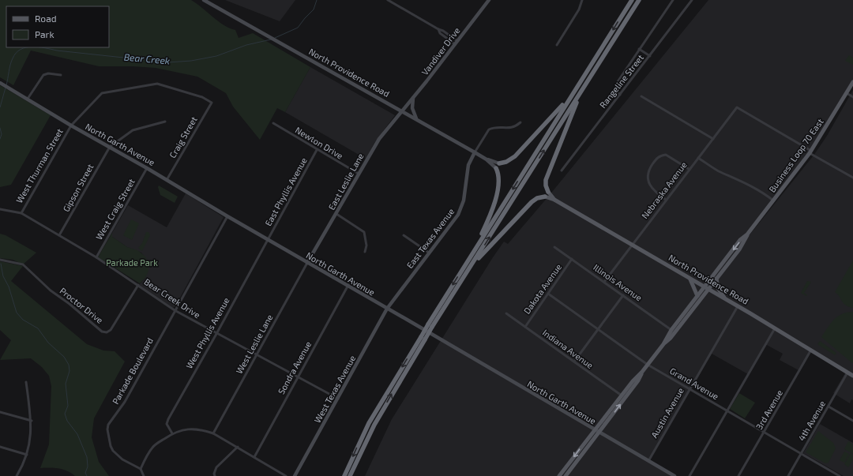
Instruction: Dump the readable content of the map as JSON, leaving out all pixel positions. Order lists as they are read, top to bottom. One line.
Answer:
{"streets":{"main road":["North Providence Road","Business Loop 70 East"],"street":["Vandiver Drive","Rangeline Street","Craig Street","Newton Drive","North Garth Avenue","West Thurman Street","East Leslie Lane","Gipson Street","Nebraska Avenue","East Phyllis Avenue","West Craig Street","East Texas Avenue","Illinois Avenue","Dakota Avenue","Bear Creek Drive","Proctor Drive","West Phyllis Avenue","West Leslie Lane","Indiana Avenue","Sondra Avenue","Parkade Boulevard","Grand Avenue","West Texas Avenue","3rd Avenue","Austin Avenue","4th Avenue"]},"crossings":[["Vandiver Drive","North Providence Road"],["Vandiver Drive","East Leslie Lane"],["North Providence Road","Business Loop 70 East"],["North Providence Road","East Leslie Lane"],["North Providence Road","Nebraska Avenue"],["North Providence Road","East Texas Avenue"],["North Providence Road","3rd Avenue"],["North Providence Road","Austin Avenue"],["North Providence Road","4th Avenue"],["Craig Street","North Garth Avenue"],["Craig Street","West Thurman Street"],["Newton Drive","East Leslie Lane"],["Newton Drive","East Phyllis Avenue"],["North Garth Avenue","Business Loop 70 East"],["North Garth Avenue","West Thurman Street"],["North Garth Avenue","East Leslie Lane"],["North Garth Avenue","Gipson Street"],["North Garth Avenue","East Phyllis Avenue"],["North Garth Avenue","West Craig Street"],["North Garth Avenue","East Texas Avenue"],["North Garth Avenue","West Phyllis Avenue"],["North Garth Avenue","West Leslie Lane"],["North Garth Avenue","Sondra Avenue"],["North Garth Avenue","Parkade Boulevard"],["North Garth Avenue","West Texas Avenue"],["North Garth Avenue","Austin Avenue"],["Business Loop 70 East","Nebraska Avenue"],["Business Loop 70 East","Illinois Avenue"],["Business Loop 70 East","Indiana Avenue"],["Business Loop 70 East","Grand Avenue"],["West Thurman Street","Bear Creek Drive"],["East Leslie Lane","West Leslie Lane"],["Gipson Street","Bear Creek Drive"],["Nebraska Avenue","Illinois Avenue"],["East Phyllis Avenue","West Phyllis Avenue"],["West Craig Street","Bear Creek Drive"],["East Texas Avenue","West Texas Avenue"],["Illinois Avenue","Dakota Avenue"],["Dakota Avenue","Indiana Avenue"],["Dakota Avenue","Grand Avenue"],["Bear Creek Drive","Proctor Drive"],["Bear Creek Drive","West Phyllis Avenue"],["Bear Creek Drive","West Leslie Lane"],["Bear Creek Drive","Sondra Avenue"],["Bear Creek Drive","Parkade Boulevard"],["Bear Creek Drive","West Texas Avenue"],["Grand Avenue","3rd Avenue"],["Grand Avenue","Austin Avenue"],["Grand Avenue","4th Avenue"]],"water":["Bear Creek"],"parks":["Parkade Park"],"legend":["Road","Park"]}
